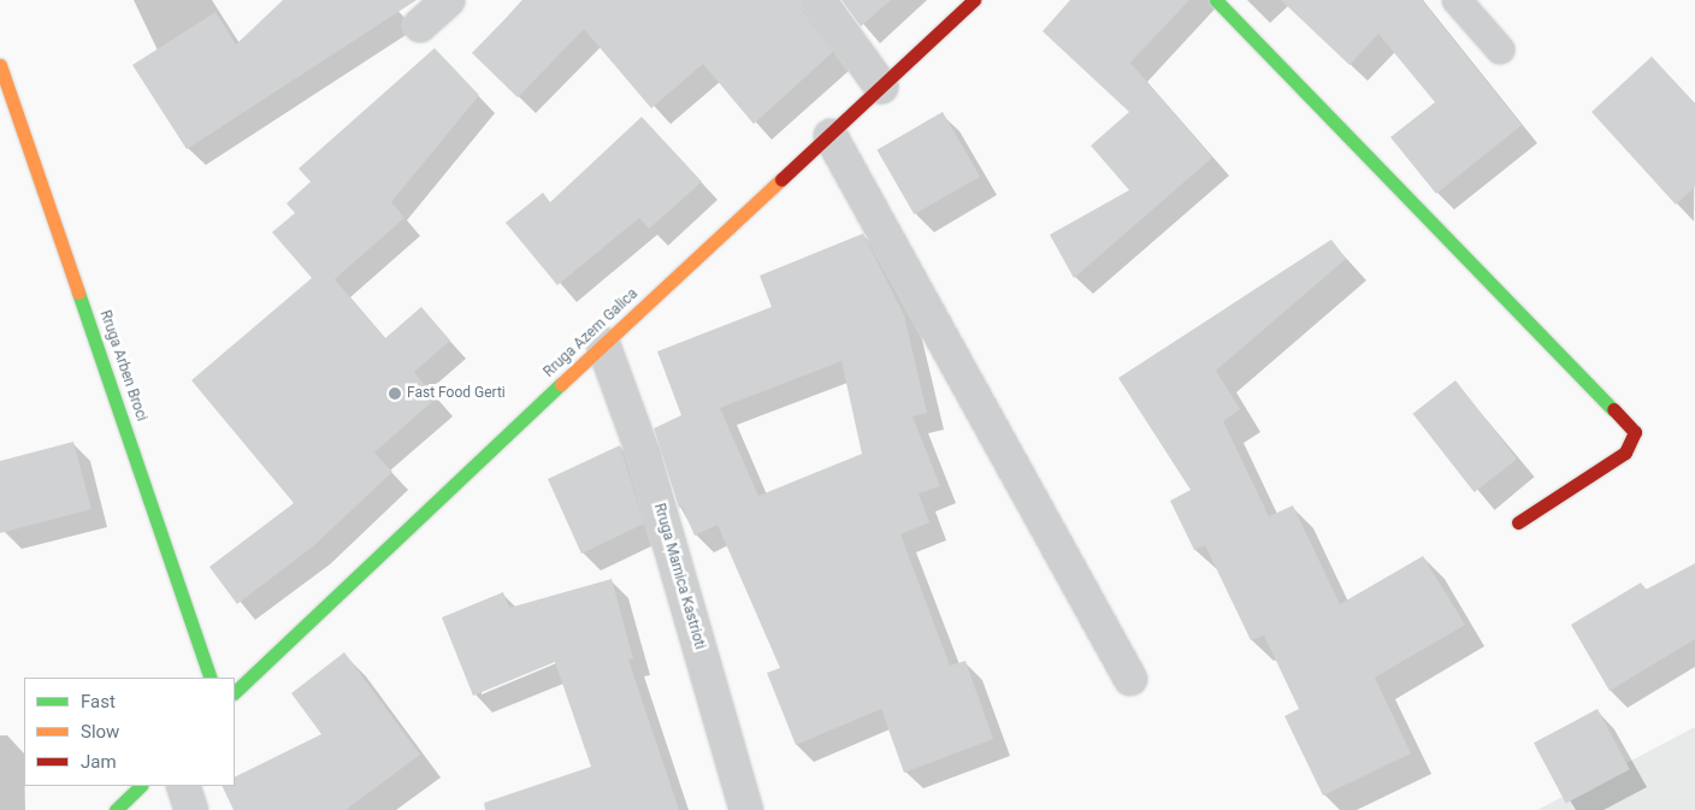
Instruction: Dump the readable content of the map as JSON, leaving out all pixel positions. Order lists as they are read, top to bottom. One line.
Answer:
{"streets":{"street":["Rruga Azem Galica","Rruga Arben Broci","Rruga Mamica Kastrioti"]},"crossings":[["Rruga Azem Galica","Rruga Mamica Kastrioti"]],"places":["Fast Food Gerti"],"legend":["Fast","Slow","Jam"]}
